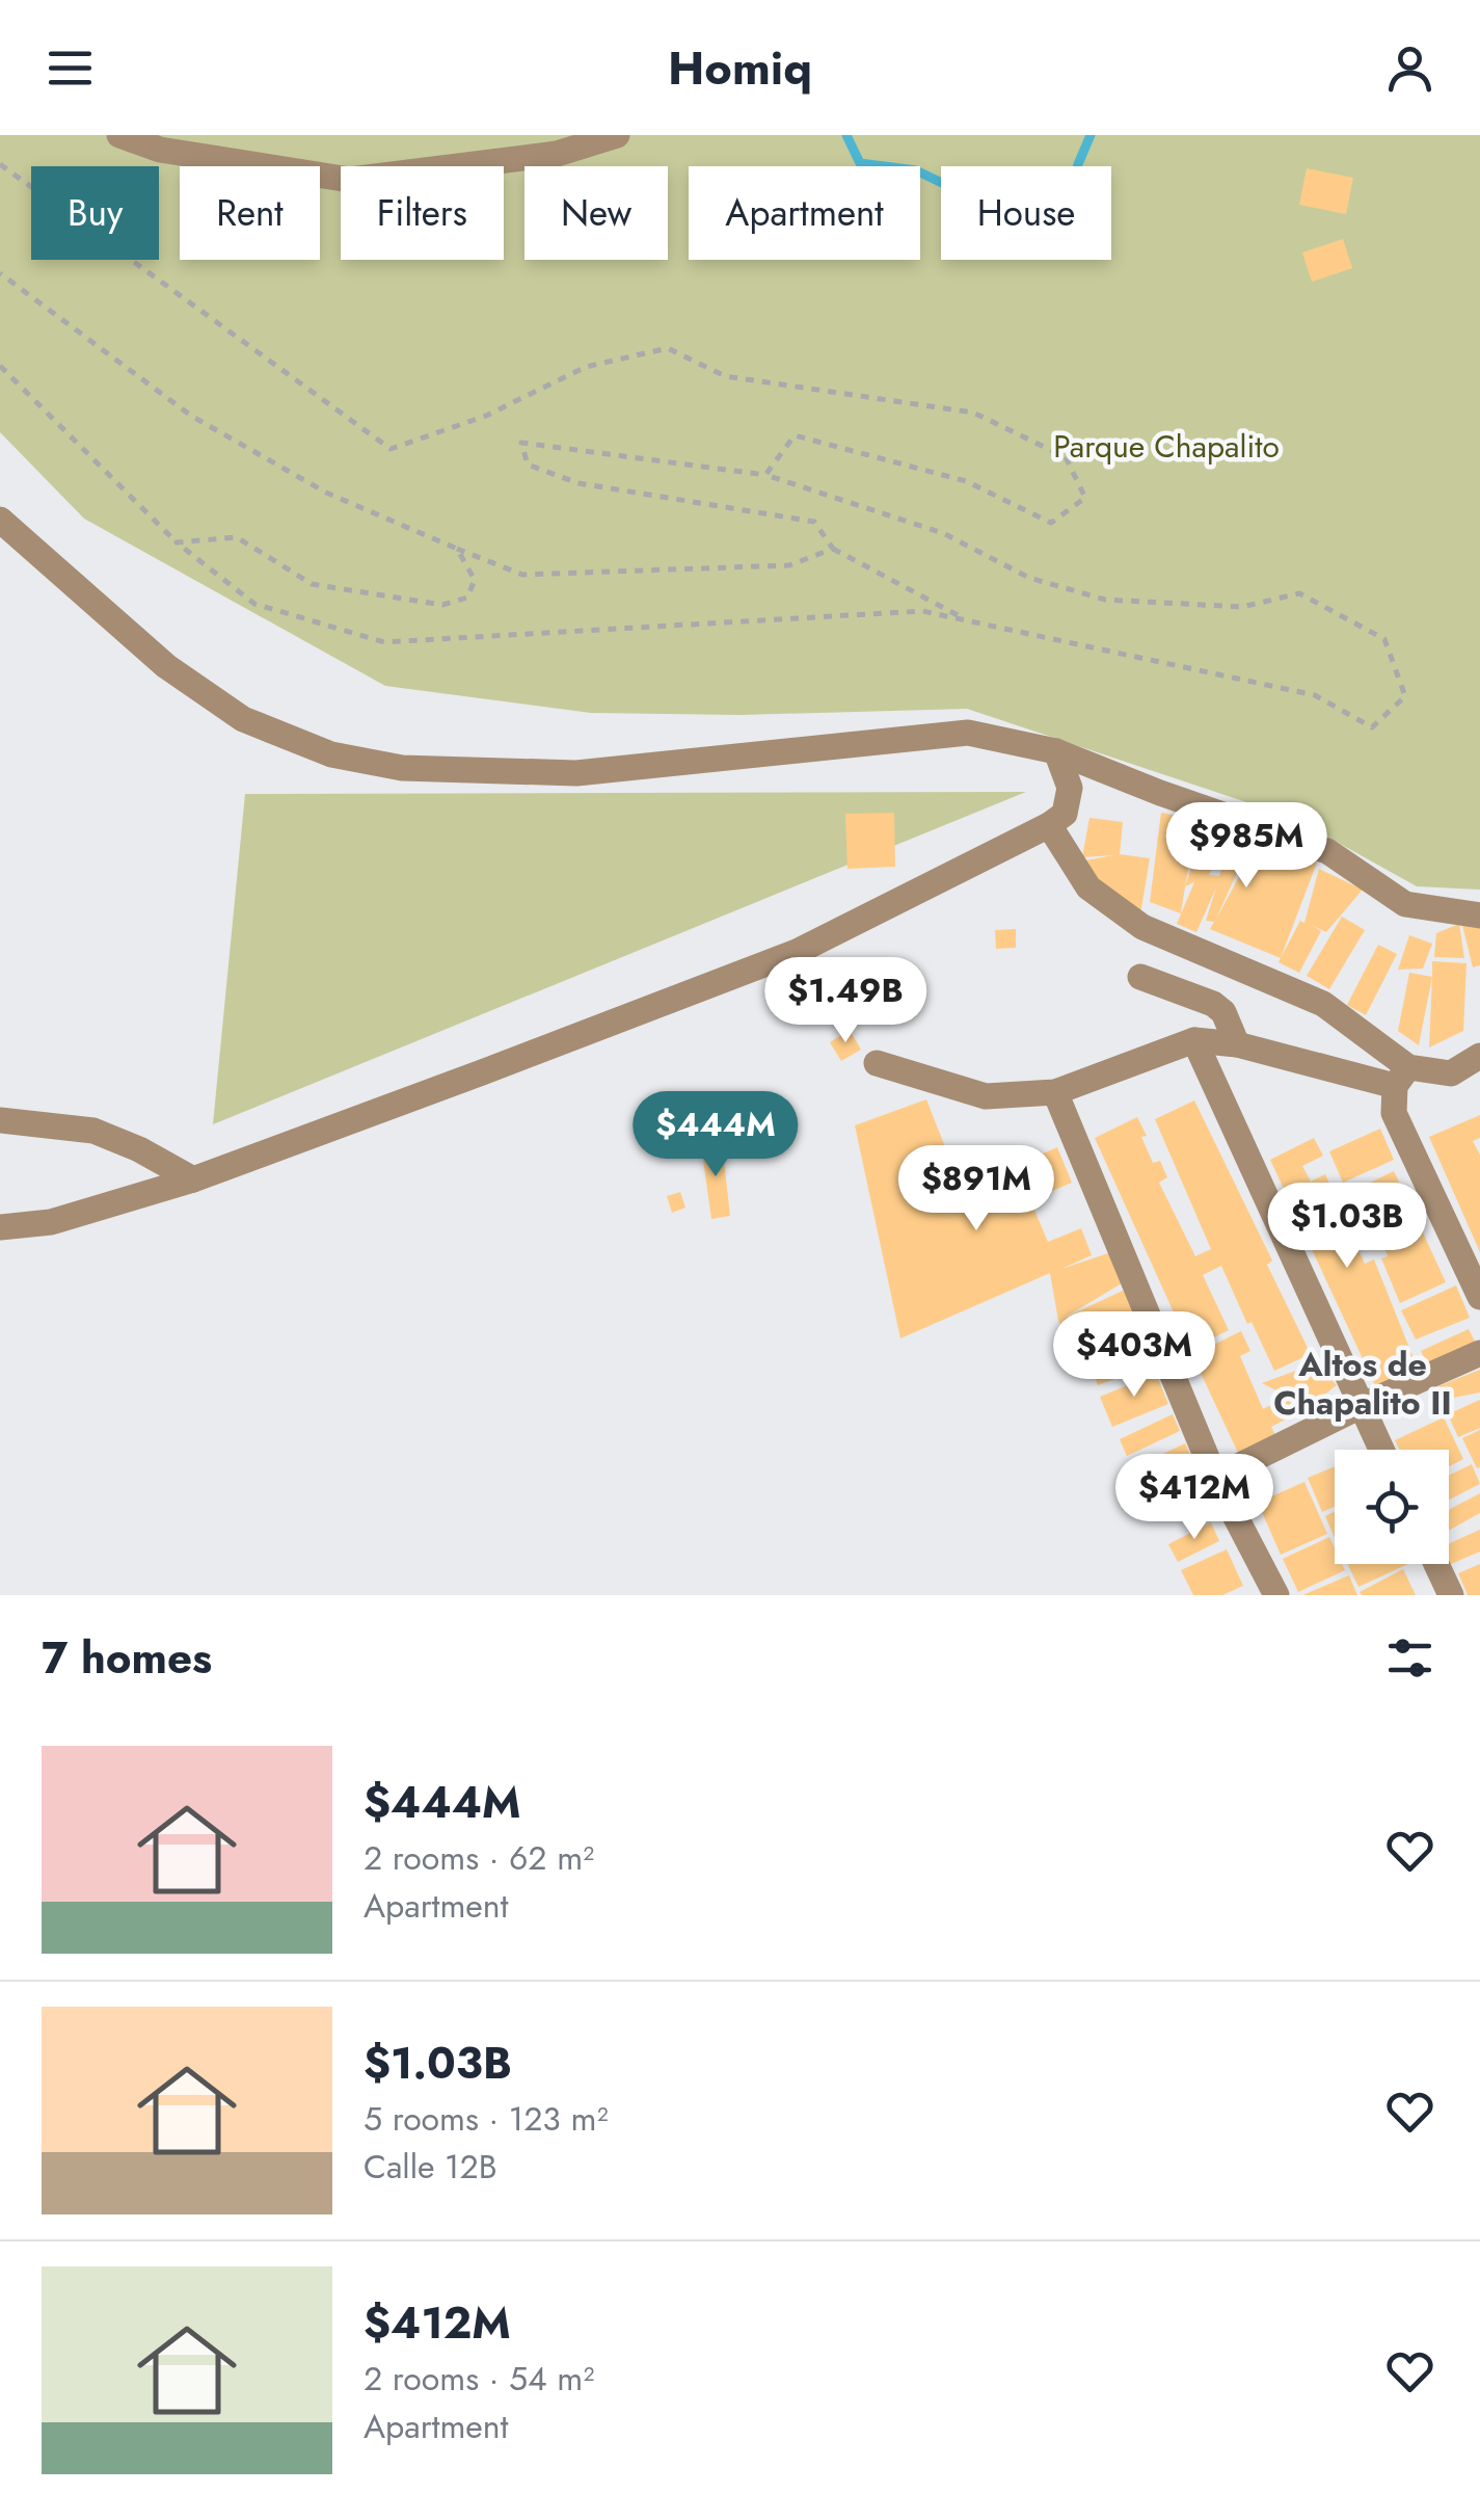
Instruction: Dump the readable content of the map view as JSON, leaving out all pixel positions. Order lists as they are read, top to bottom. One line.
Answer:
{"districts":["Altos de Chapalito II"],"parks":["Parque Chapalito"],"page":{"header":"Homiq","chip":["Buy","Rent","Filters","New","Apartment","House"],"price":["$985M","$1.49B","$444M","$891M","$1.03B","$403M","$412M"],"heading":"7 homes","list":[{"name":"$444M","note":"2 rooms · 62 m² · Apartment"},{"name":"$1.03B","note":"5 rooms · 123 m² · Calle 12B"},{"name":"$412M","note":"2 rooms · 54 m² · Apartment"}]}}
